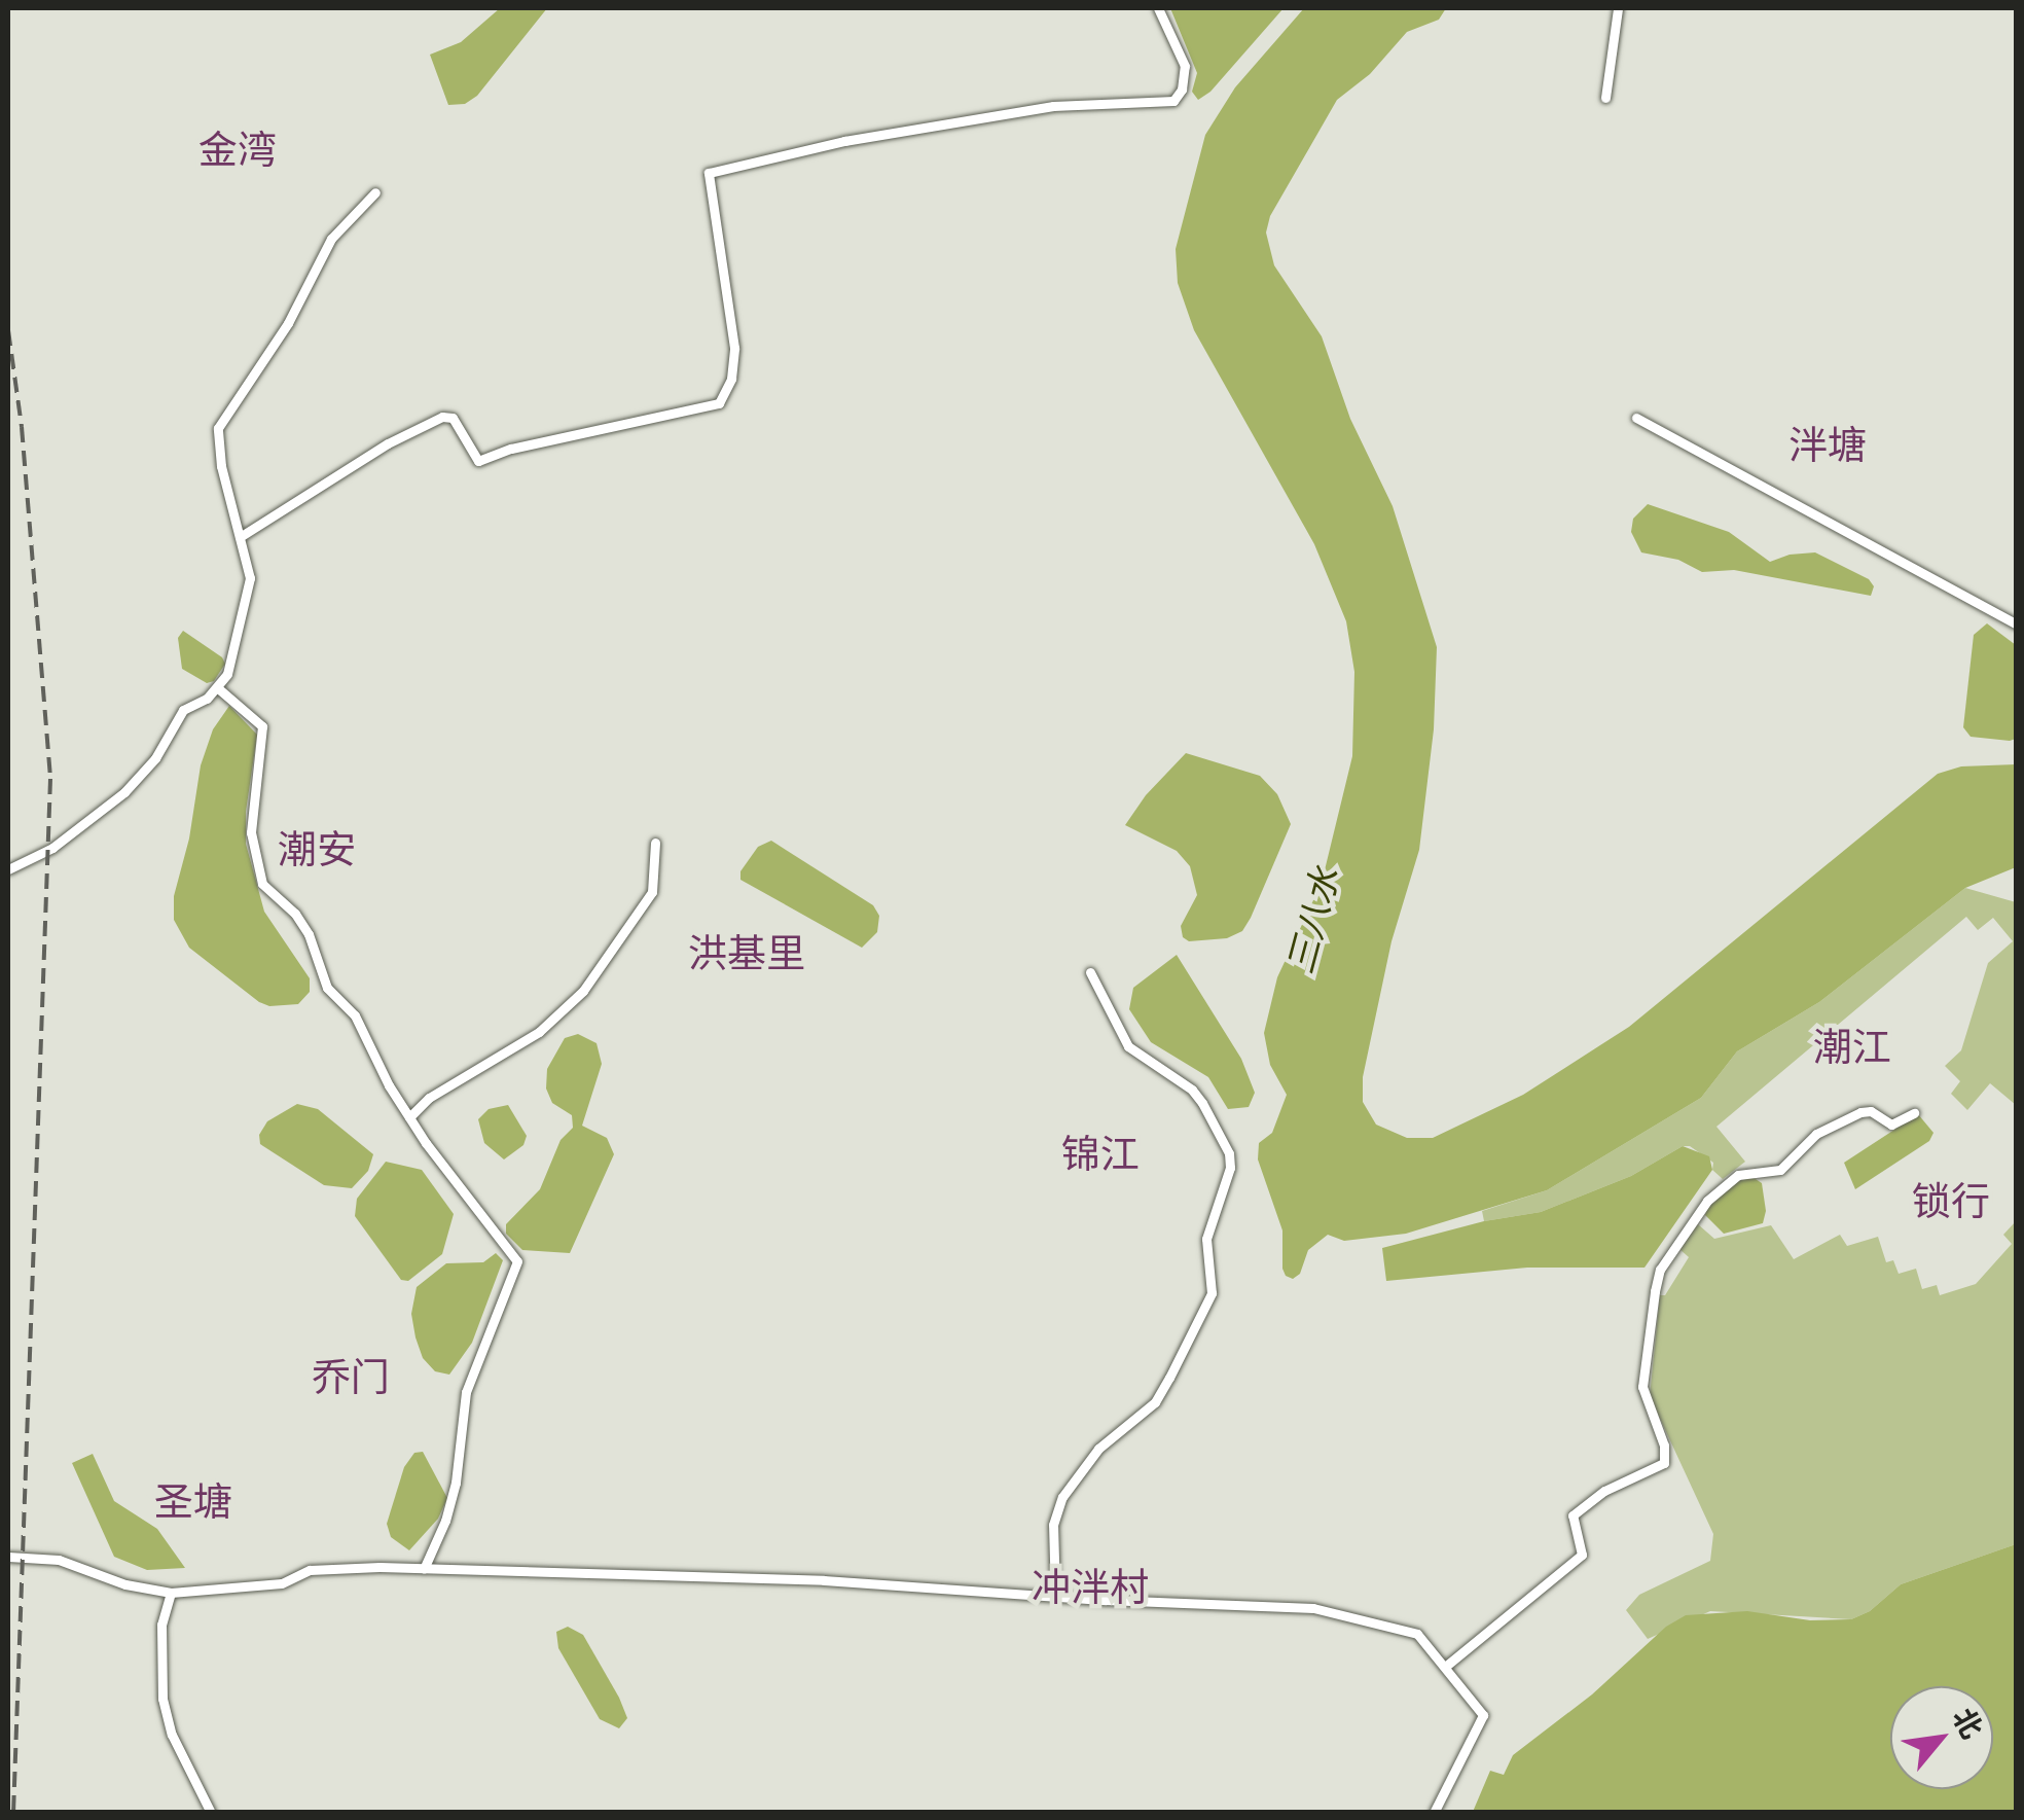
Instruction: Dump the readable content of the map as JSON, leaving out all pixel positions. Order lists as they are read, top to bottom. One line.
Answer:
{"districts":["金湾","泮塘","潮安","洪基里","潮江","锦江","锁行","乔门","圣塘","冲泮村"],"water":["三八水"],"north":"top right"}
